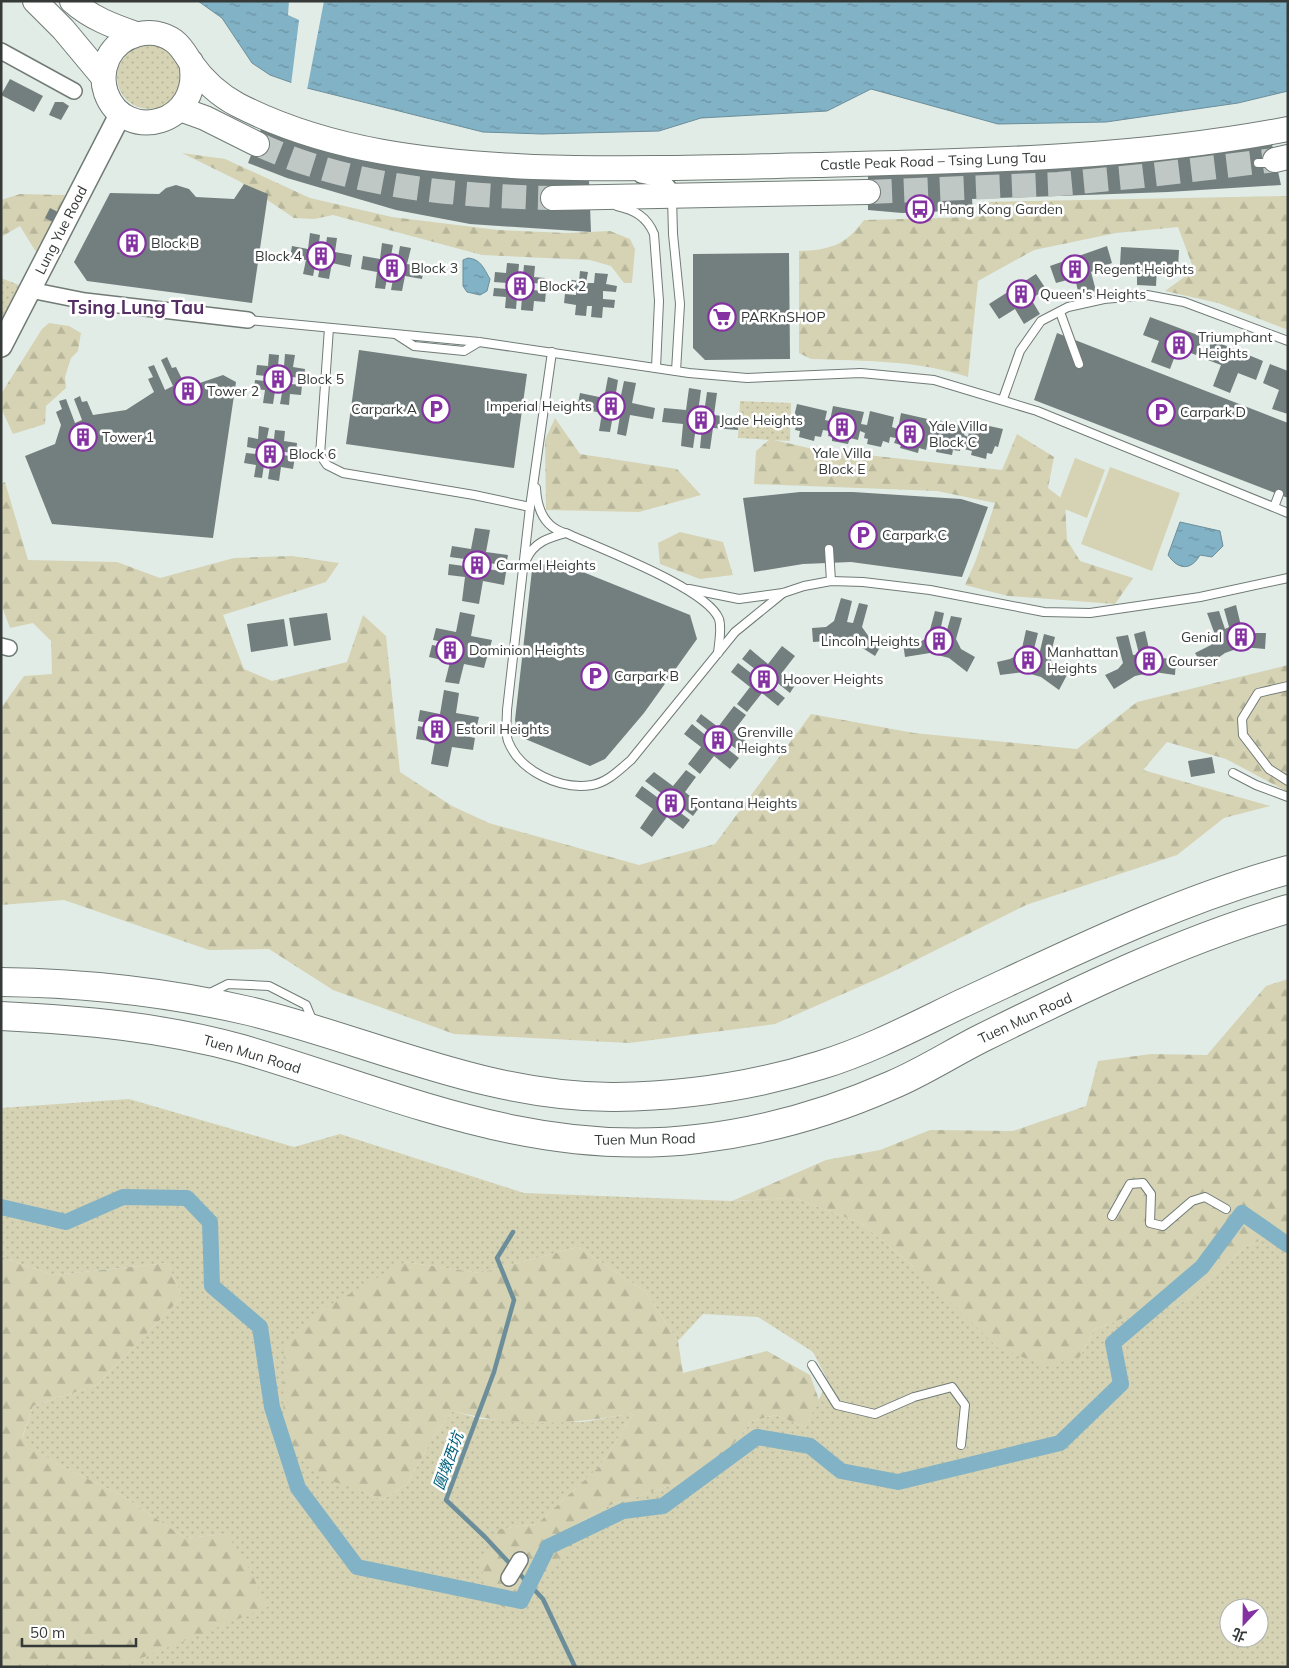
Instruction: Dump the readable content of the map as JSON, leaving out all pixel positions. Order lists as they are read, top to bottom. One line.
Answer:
{"streets":{"highway":["Tuen Mun Road"],"main road":["Castle Peak Road – Tsing Lung Tau"],"street":["Lung Yue Road"]},"crossings":[["Castle Peak Road – Tsing Lung Tau","Lung Yue Road"]],"districts":["Tsing Lung Tau"],"water":["圓墩西坑"],"places":{"bus stop":["Hong Kong Garden"],"building":["Block B","Block 4","Block 3","Regent Heights","Block 2","Queen's Heights","Triumphant Heights","Block 5","Tower 2","Imperial Heights","Jade Heights","Yale Villa Block E","Yale Villa Block C","Tower 1","Block 6","Carmel Heights","Genial","Lincoln Heights","Dominion Heights","Manhattan Heights","Courser","Hoover Heights","Estoril Heights","Grenville Heights","Fontana Heights"],"supermarket":["PARKnSHOP"],"parking":["Carpark A","Carpark D","Carpark C","Carpark B"]},"scale_bar":"50 m","north":"bottom"}
